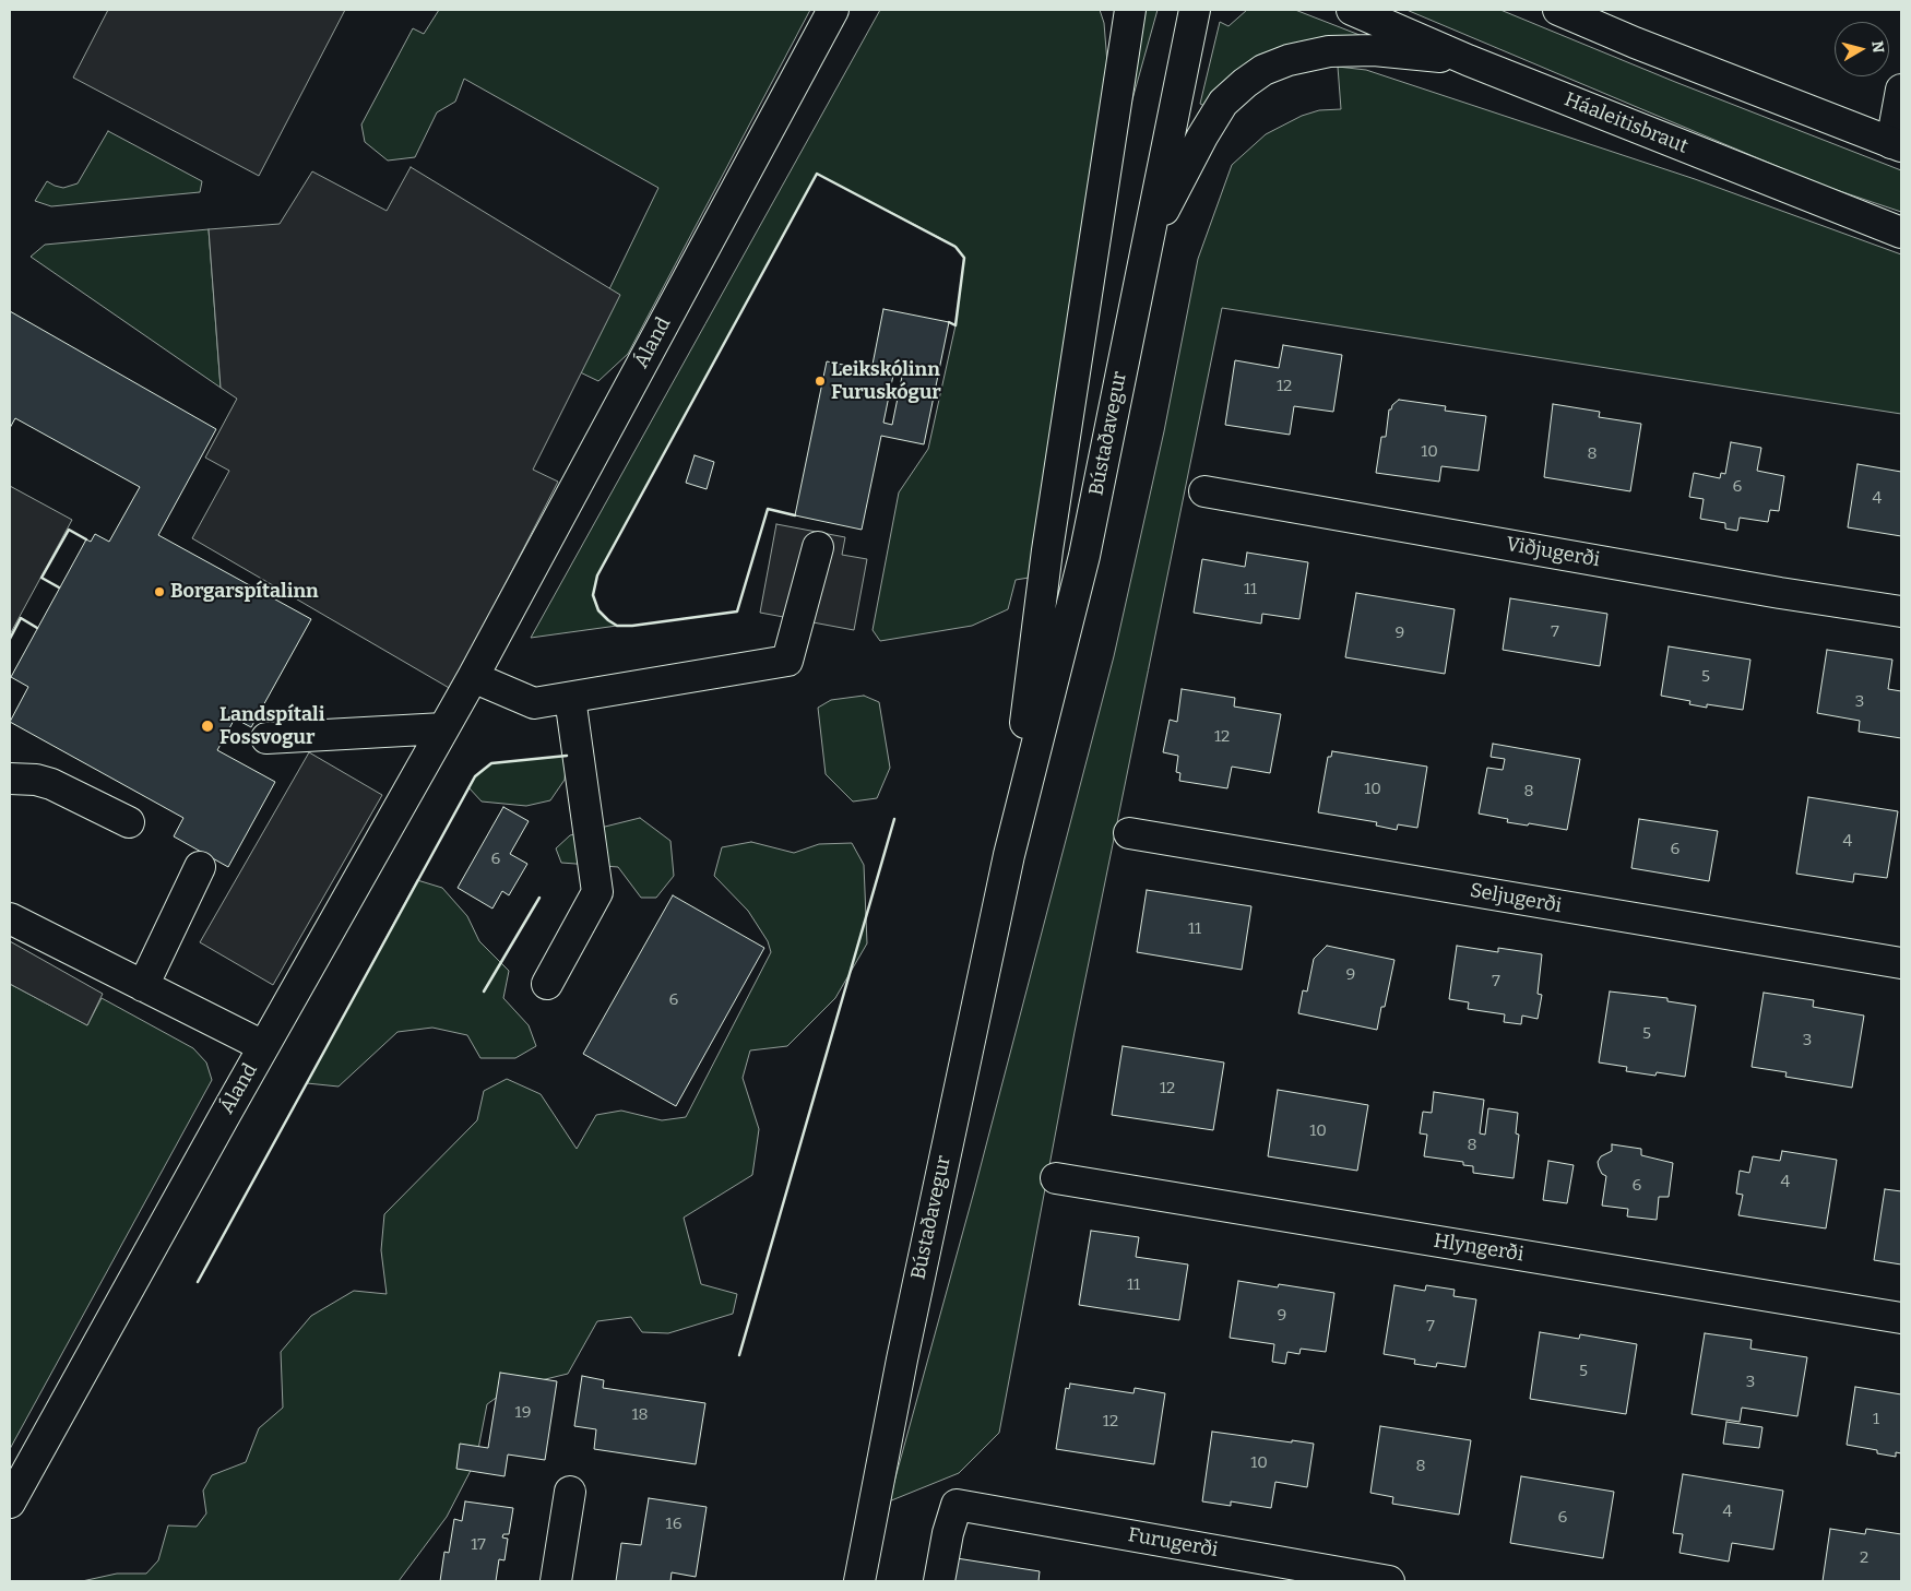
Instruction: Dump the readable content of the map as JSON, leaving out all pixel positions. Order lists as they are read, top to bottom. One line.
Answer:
{"streets":{"street":["Háaleitisbraut","Áland","Bústaðavegur","Viðjugerði","Seljugerði","Hlyngerði","Furugerði"]},"places":["Leikskólinn Furuskógur","Borgarspítalinn","Landspítali Fossvogur"],"house_numbers":["12","10","8","6","4","11","7","9","5","3","12","10","8","4","6","6","11","9","7","6","5","3","12","10","8","4","6","11","9","7","5","3","19","18","1","12","10","8","4","6","16","17","2"],"north":"right"}
